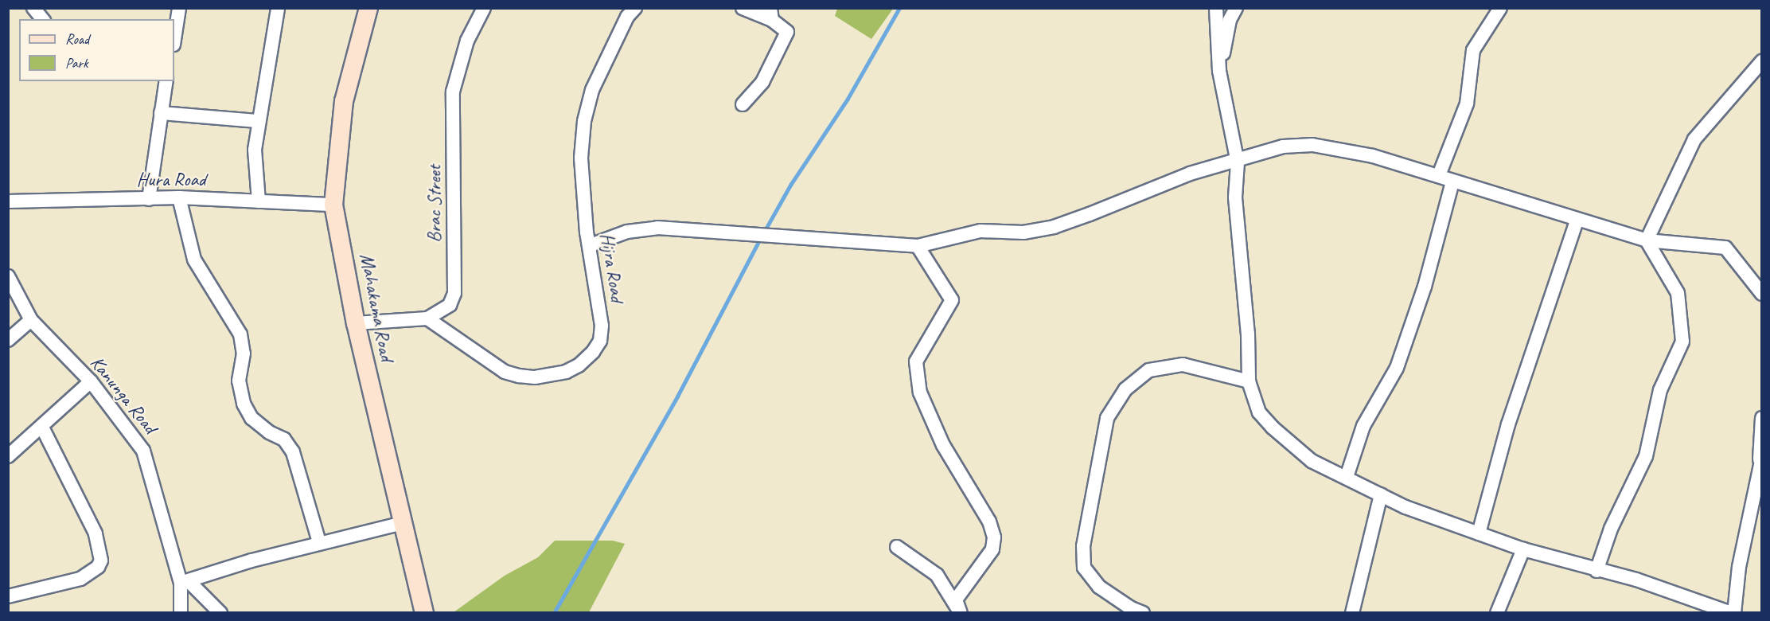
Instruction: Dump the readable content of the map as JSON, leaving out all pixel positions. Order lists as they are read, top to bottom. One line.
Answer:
{"streets":{"street":["Hura Road","Brac Street","Hijra Road","Mahakama Road","Kanunga Road"]},"crossings":[["Hura Road","Mahakama Road"],["Brac Street","Hijra Road"],["Brac Street","Mahakama Road"]],"legend":["Road","Park"]}
